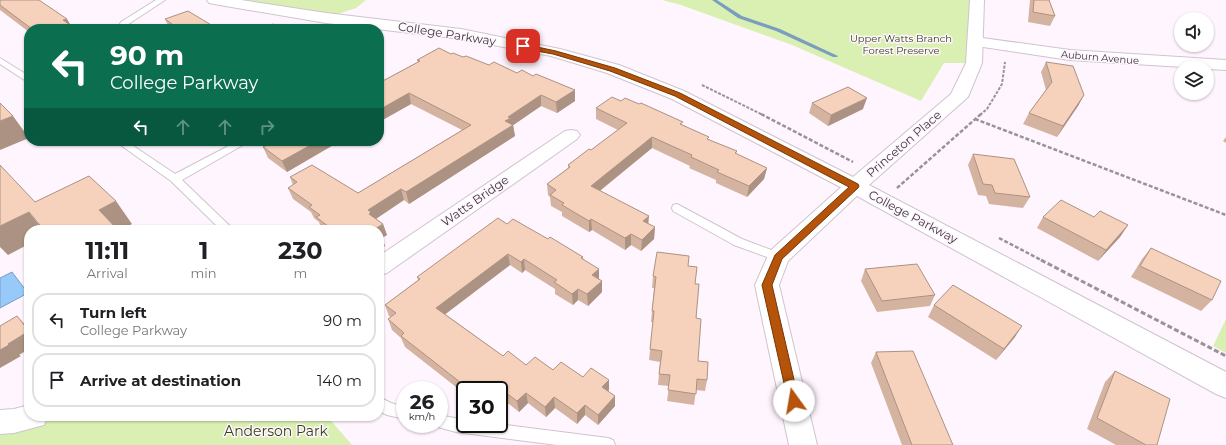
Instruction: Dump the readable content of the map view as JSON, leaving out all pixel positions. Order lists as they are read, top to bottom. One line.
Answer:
{"streets":{"street":["College Parkway","Auburn Avenue","Princeton Place","Watts Bridge"]},"crossings":[["College Parkway","Princeton Place"],["Auburn Avenue","Princeton Place"]],"parks":["Upper Watts Branch Forest Preserve","Anderson Park"],"page":{"turn":["90 m","College Parkway"],"eta":["11:11","Arrival","1","min","230","m"],"list":[{"name":"Turn left","note":"College Parkway","value":"90 m"},{"name":"Arrive at destination","value":"140 m"}],"speed":"26 km/h","limit":"30"}}
